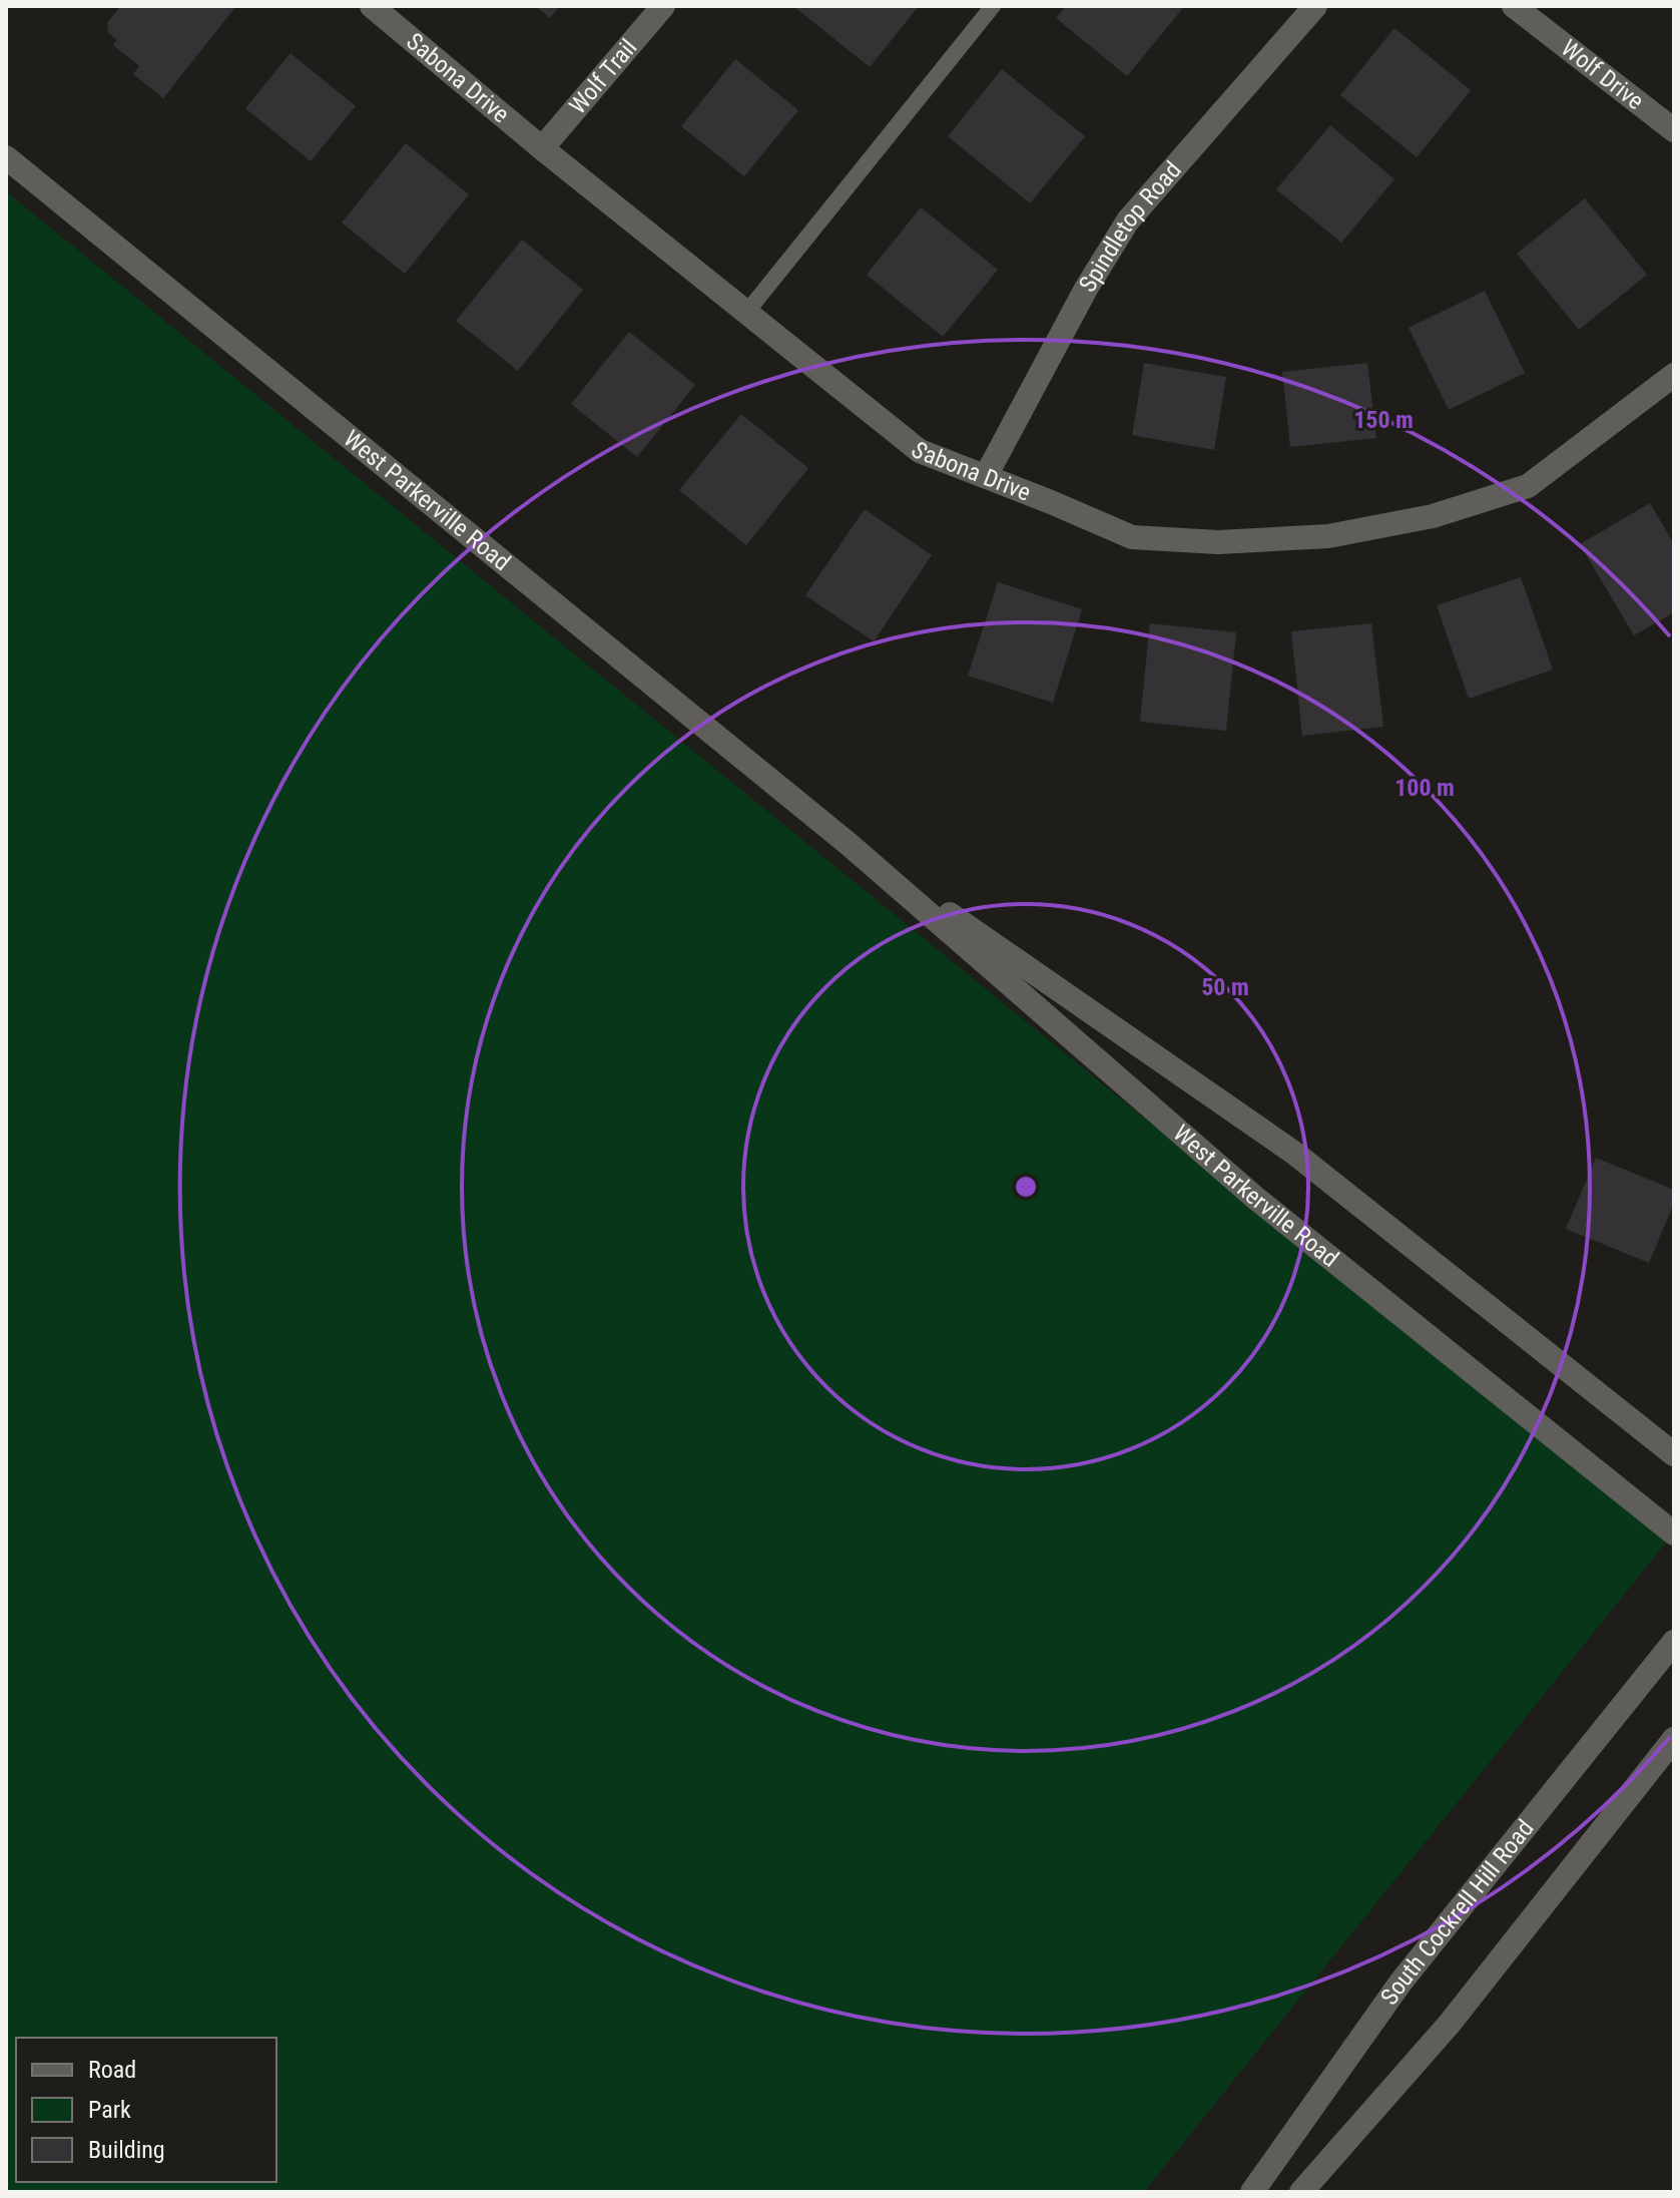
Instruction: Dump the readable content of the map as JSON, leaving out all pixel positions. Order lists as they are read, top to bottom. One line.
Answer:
{"streets":{"street":["Wolf Drive","Sabona Drive","Wolf Trail","Spindletop Road","West Parkerville Road","South Cockrell Hill Road"]},"crossings":[["Sabona Drive","Wolf Trail"],["Sabona Drive","Spindletop Road"]],"legend":["Road","Park","Building"],"rings":["150 m","100 m","50 m"]}
